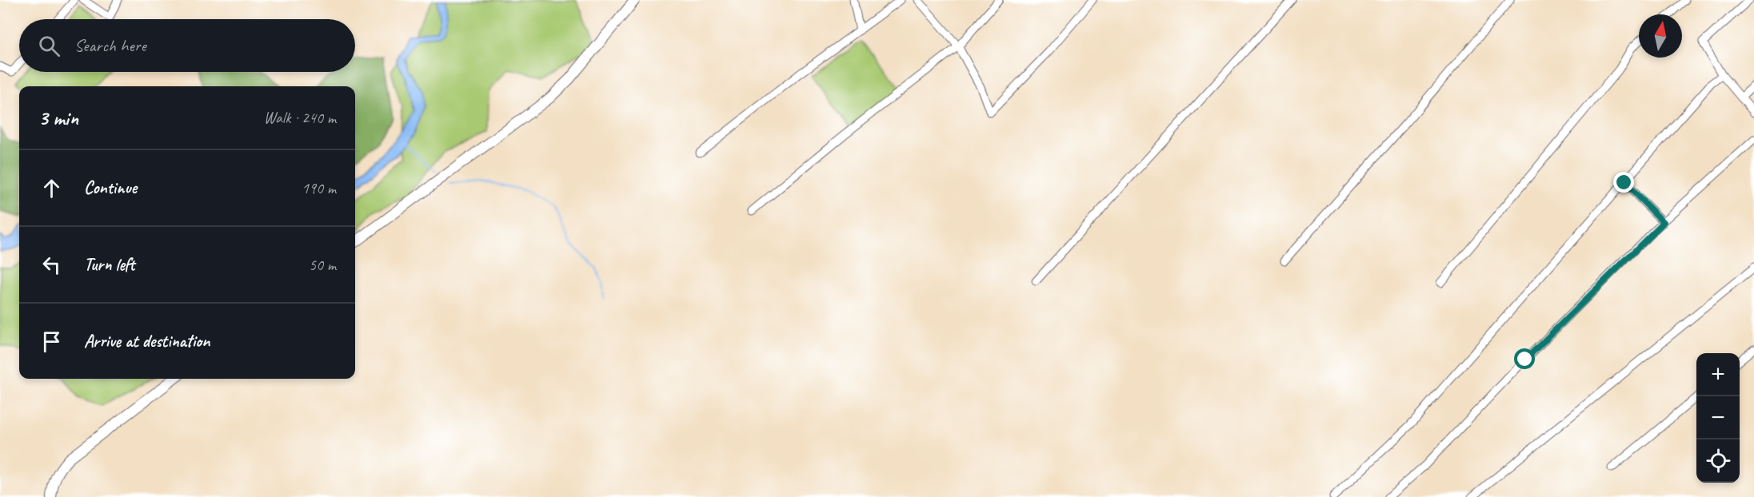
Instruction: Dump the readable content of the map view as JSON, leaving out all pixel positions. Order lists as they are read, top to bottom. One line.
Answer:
{"north":"top","page":{"search":"Search here","heading":["3 min","Walk · 240 m"],"list":[["Continue","190 m"],["Turn left","50 m"],"Arrive at destination"],"map_buttons":["+","−"]}}
